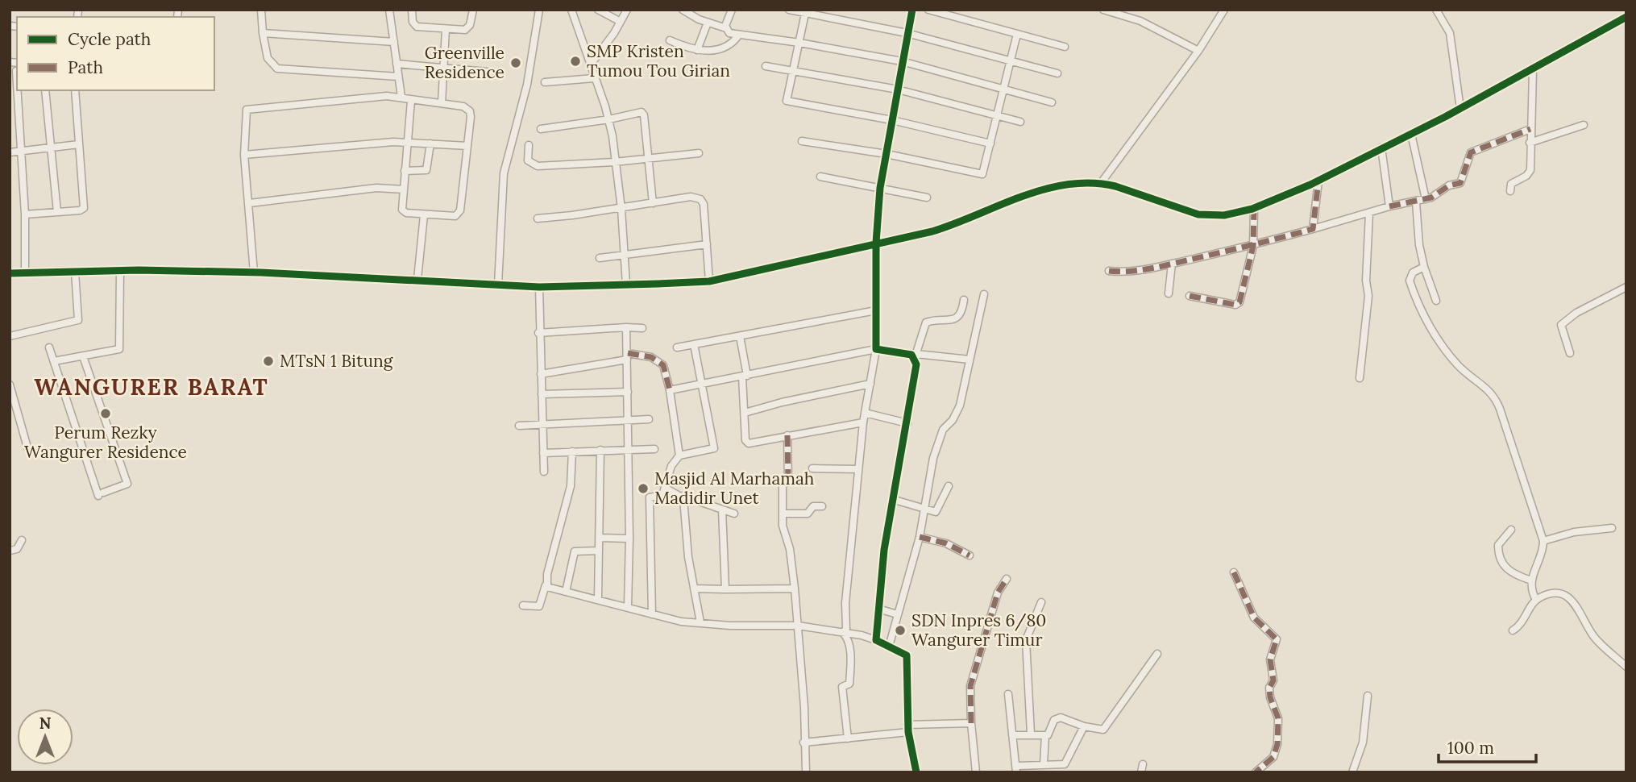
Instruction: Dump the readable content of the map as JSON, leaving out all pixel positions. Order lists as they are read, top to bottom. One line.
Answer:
{"districts":["WANGURER BARAT"],"places":["SMP Kristen Tumou Tou Girian","Greenville Residence","MTsN 1 Bitung","Perum Rezky Wangurer Residence","Masjid Al Marhamah Madidir Unet","SDN Inpres 6/80 Wangurer Timur"],"legend":["Cycle path","Path"],"scale_bar":"100 m","north":"top"}
